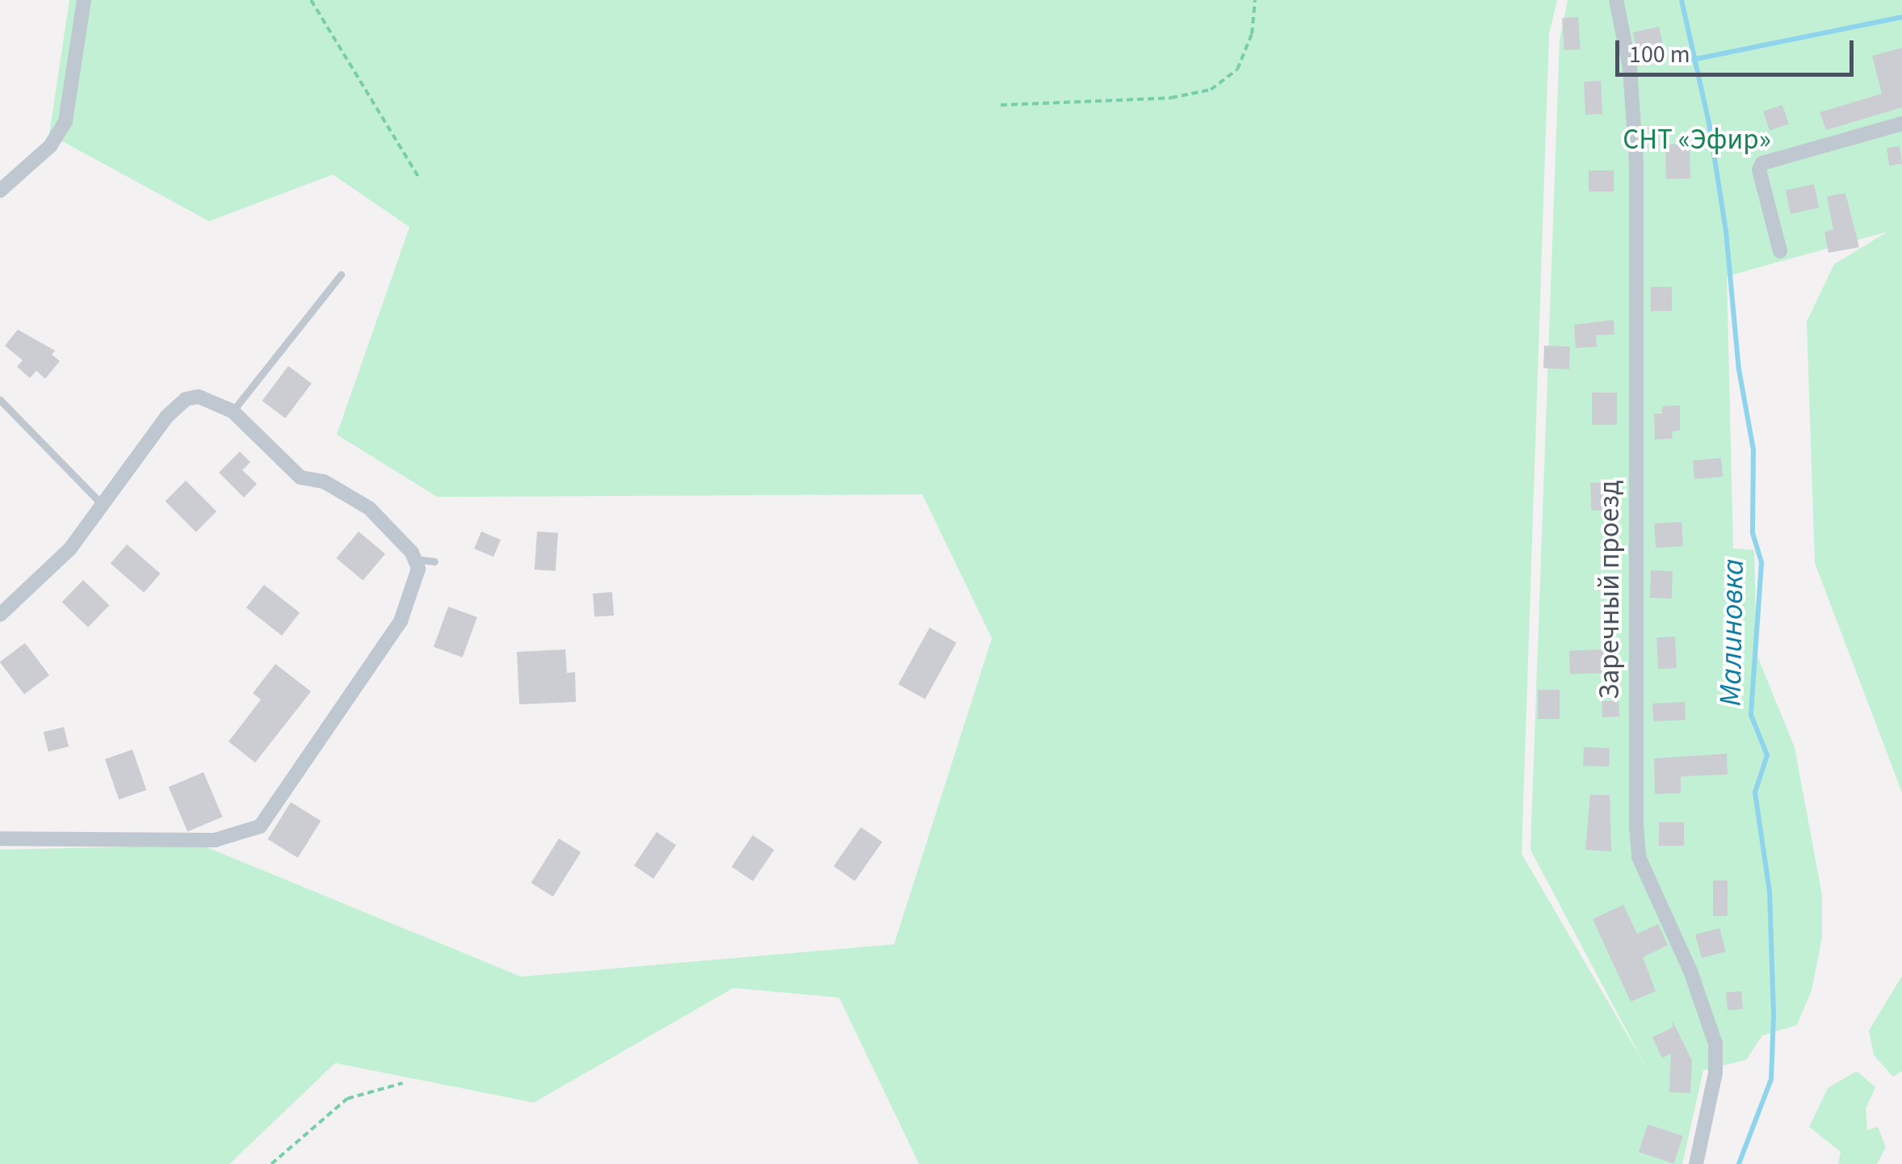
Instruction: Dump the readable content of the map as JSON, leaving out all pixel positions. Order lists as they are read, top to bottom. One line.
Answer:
{"streets":{"street":["Заречный проезд"]},"water":["Малиновка"],"parks":["СНТ «Эфир»"],"scale_bar":"100 m"}
